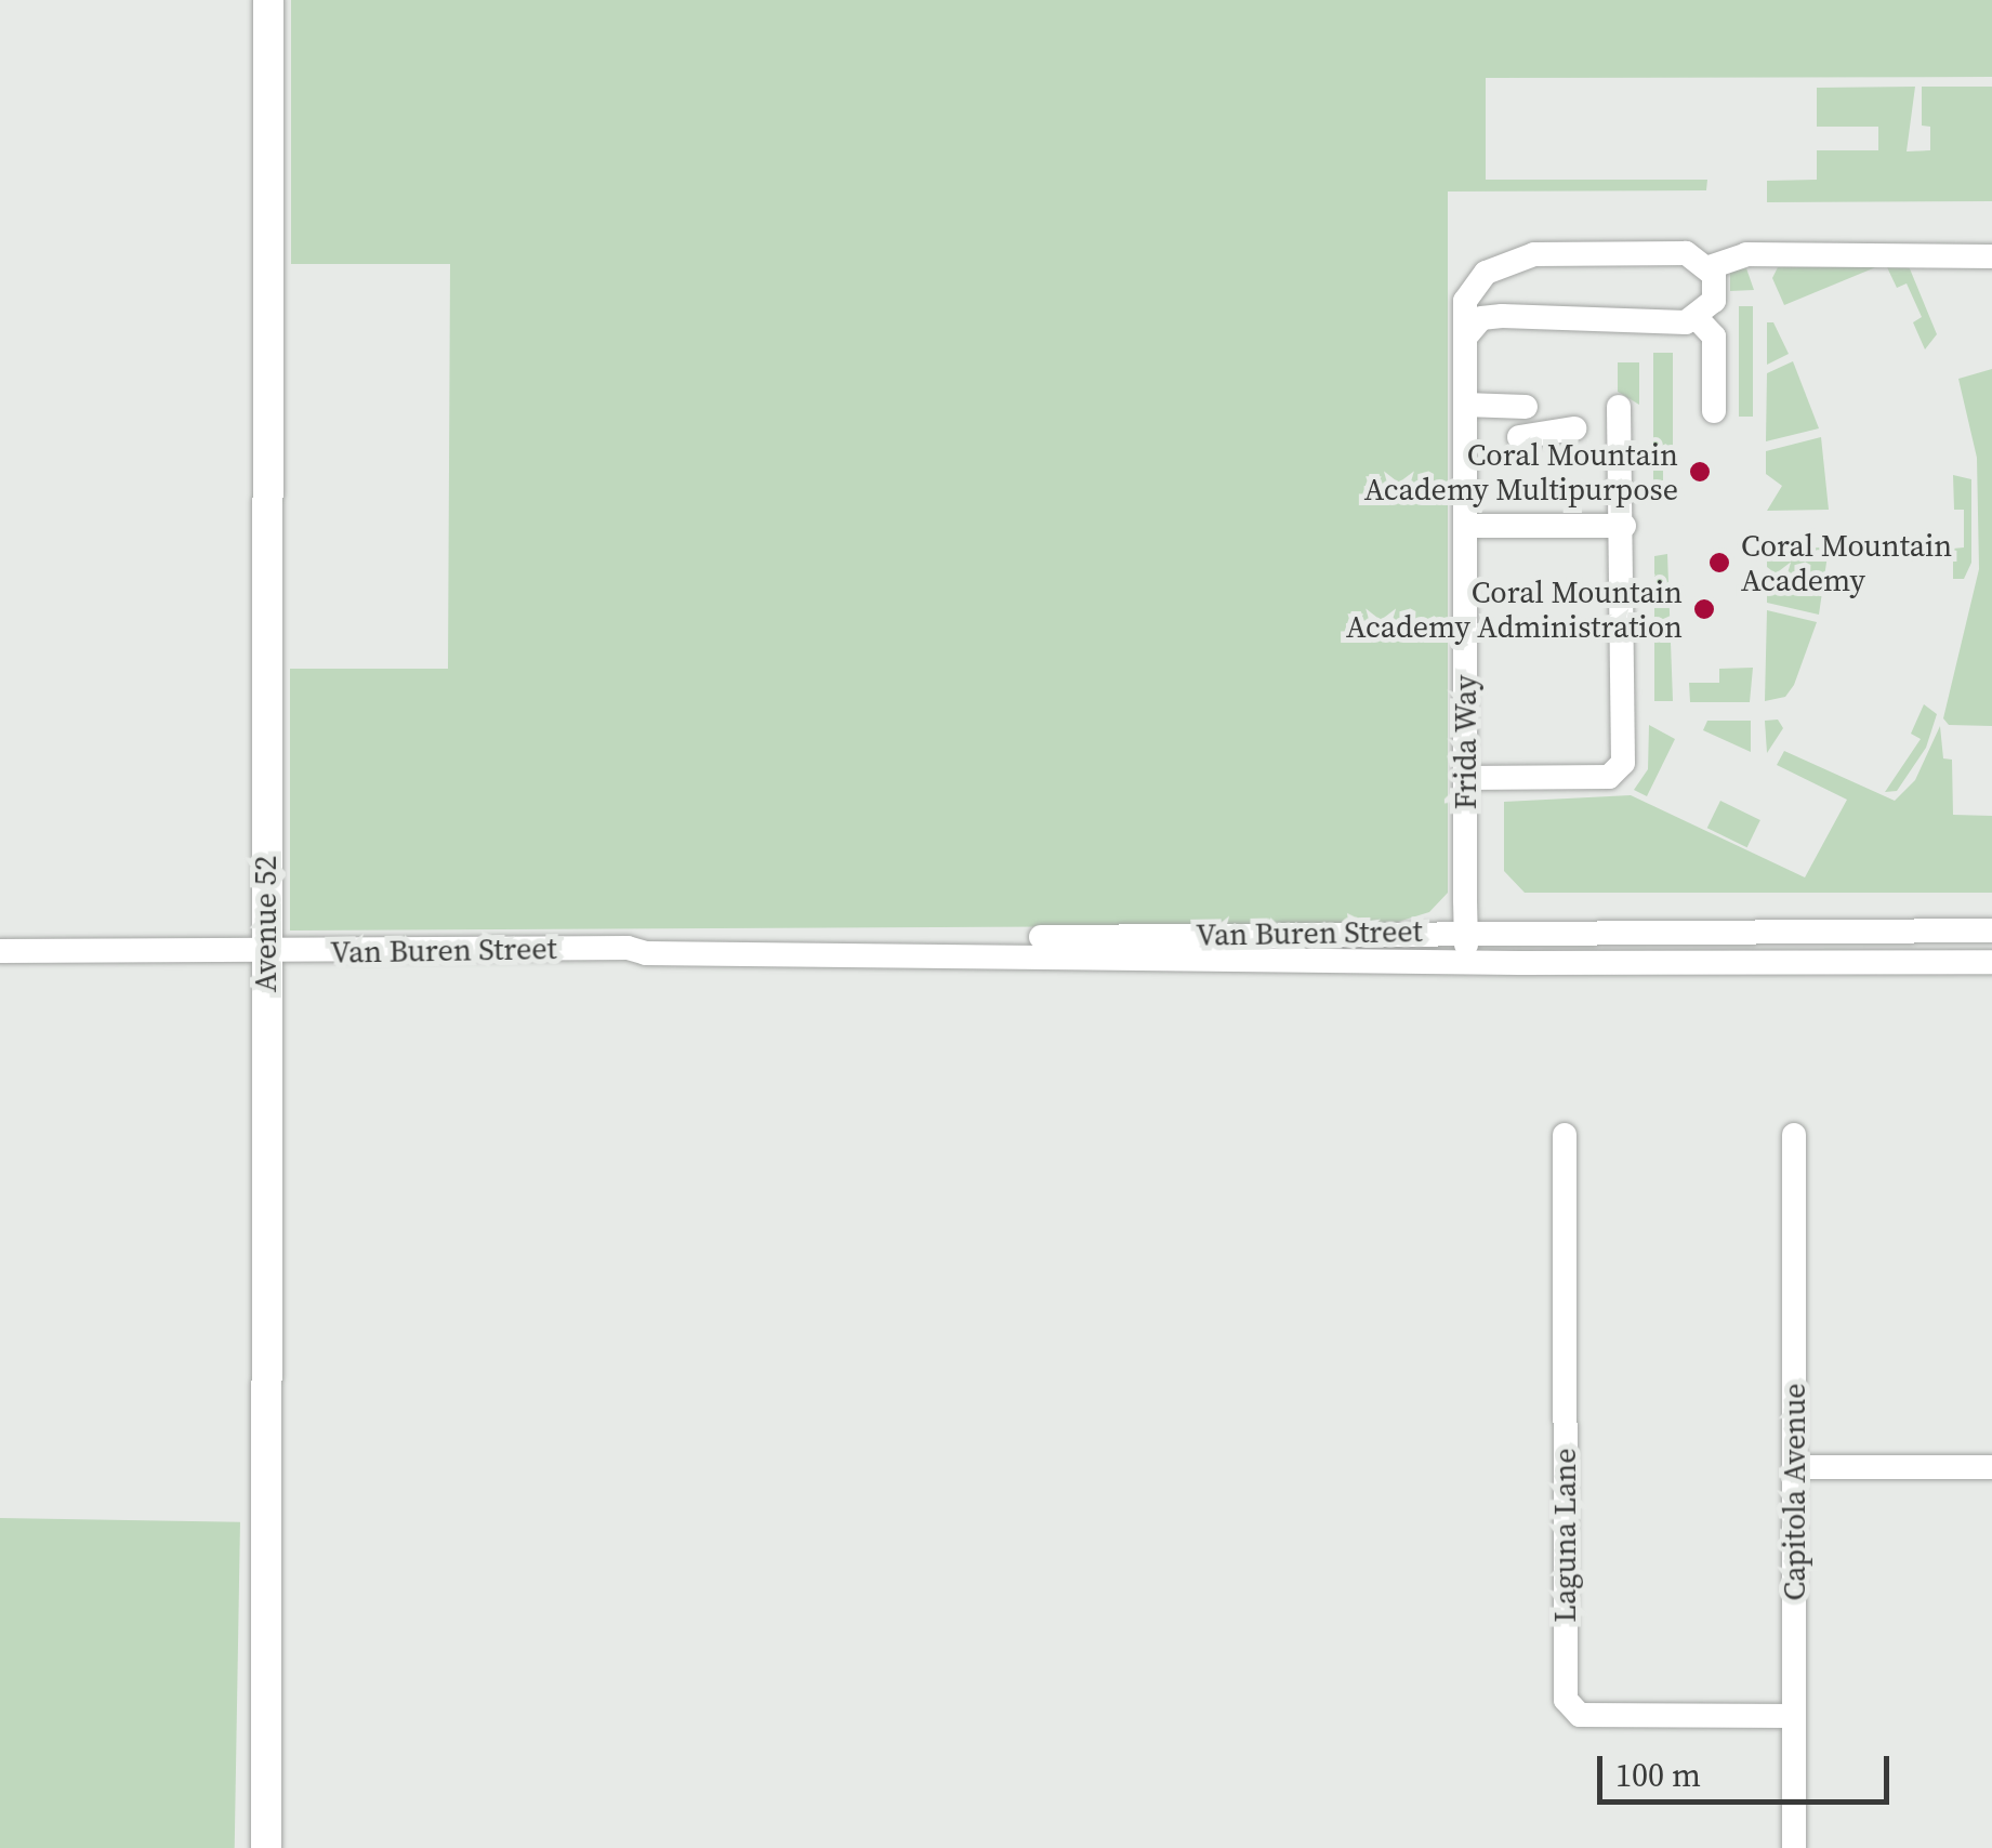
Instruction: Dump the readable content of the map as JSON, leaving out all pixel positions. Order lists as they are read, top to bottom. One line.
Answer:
{"streets":{"main road":["Avenue 52"],"street":["Frida Way","Van Buren Street","Capitola Avenue","Laguna Lane"]},"crossings":[["Frida Way","Van Buren Street"],["Avenue 52","Van Buren Street"],["Capitola Avenue","Laguna Lane"]],"places":["Coral Mountain Academy Multipurpose","Coral Mountain Academy","Coral Mountain Academy Administration"],"scale_bar":"100 m"}
